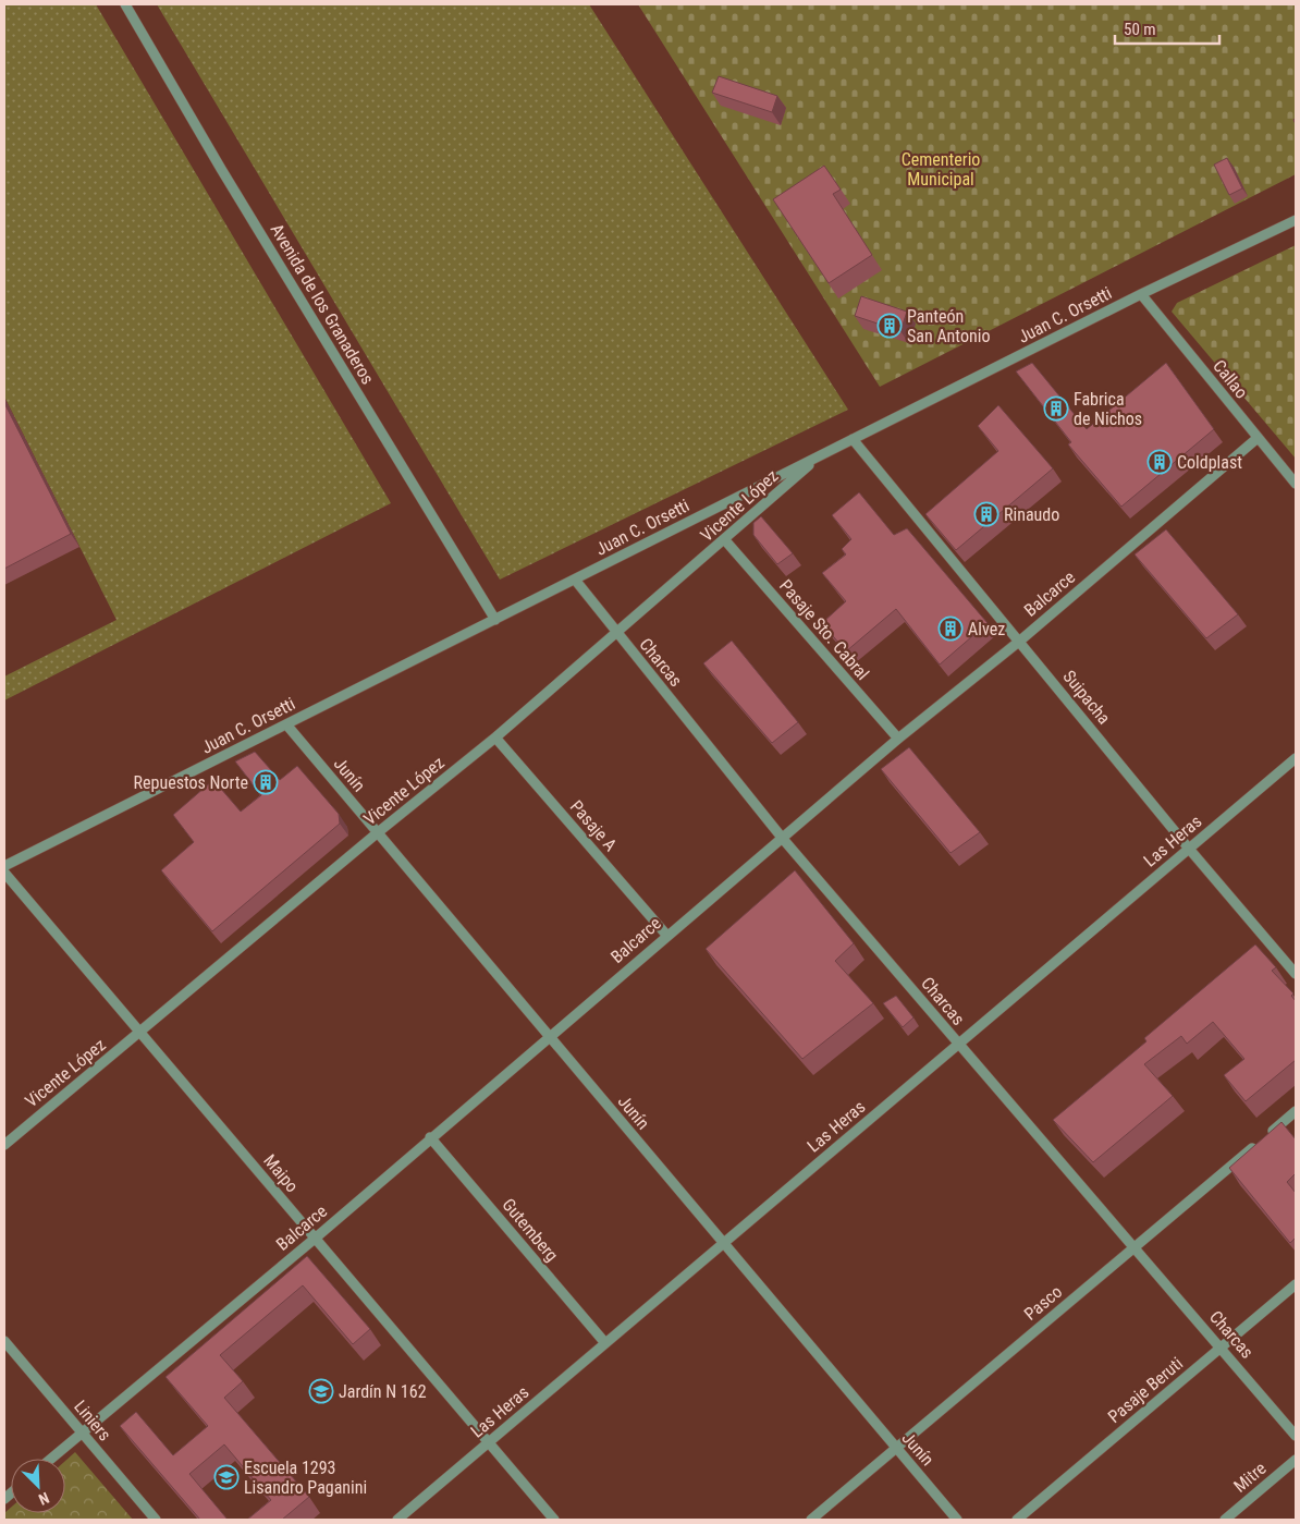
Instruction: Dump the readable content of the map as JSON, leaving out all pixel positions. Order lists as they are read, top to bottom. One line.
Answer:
{"streets":{"street":["Avenida de los Granaderos","Juan C. Orsetti","Callao","Vicente López","Balcarce","Pasaje Sto. Cabral","Charcas","Suipacha","Junín","Pasaje A","Las Heras","Maipo","Gutemberg","Pasco","Pasaje Beruti","Liniers","Mitre"]},"crossings":[["Avenida de los Granaderos","Juan C. Orsetti"],["Juan C. Orsetti","Callao"],["Juan C. Orsetti","Vicente López"],["Juan C. Orsetti","Charcas"],["Juan C. Orsetti","Suipacha"],["Juan C. Orsetti","Junín"],["Callao","Balcarce"],["Vicente López","Pasaje Sto. Cabral"],["Vicente López","Charcas"],["Vicente López","Junín"],["Vicente López","Pasaje A"],["Vicente López","Maipo"],["Balcarce","Pasaje Sto. Cabral"],["Balcarce","Charcas"],["Balcarce","Suipacha"],["Balcarce","Junín"],["Balcarce","Pasaje A"],["Balcarce","Maipo"],["Balcarce","Gutemberg"],["Balcarce","Liniers"],["Charcas","Las Heras"],["Charcas","Pasco"],["Charcas","Pasaje Beruti"],["Suipacha","Las Heras"],["Junín","Las Heras"],["Junín","Pasco"],["Las Heras","Maipo"],["Las Heras","Gutemberg"]],"parks":["Cementerio Municipal"],"places":{"building":["Panteón San Antonio","Fabrica de Nichos","Coldplast","Rinaudo","Alvez","Repuestos Norte"],"school or university":["Jardín N 162","Escuela 1293 Lisandro Paganini"]},"scale_bar":"50 m","north":"bottom right"}
